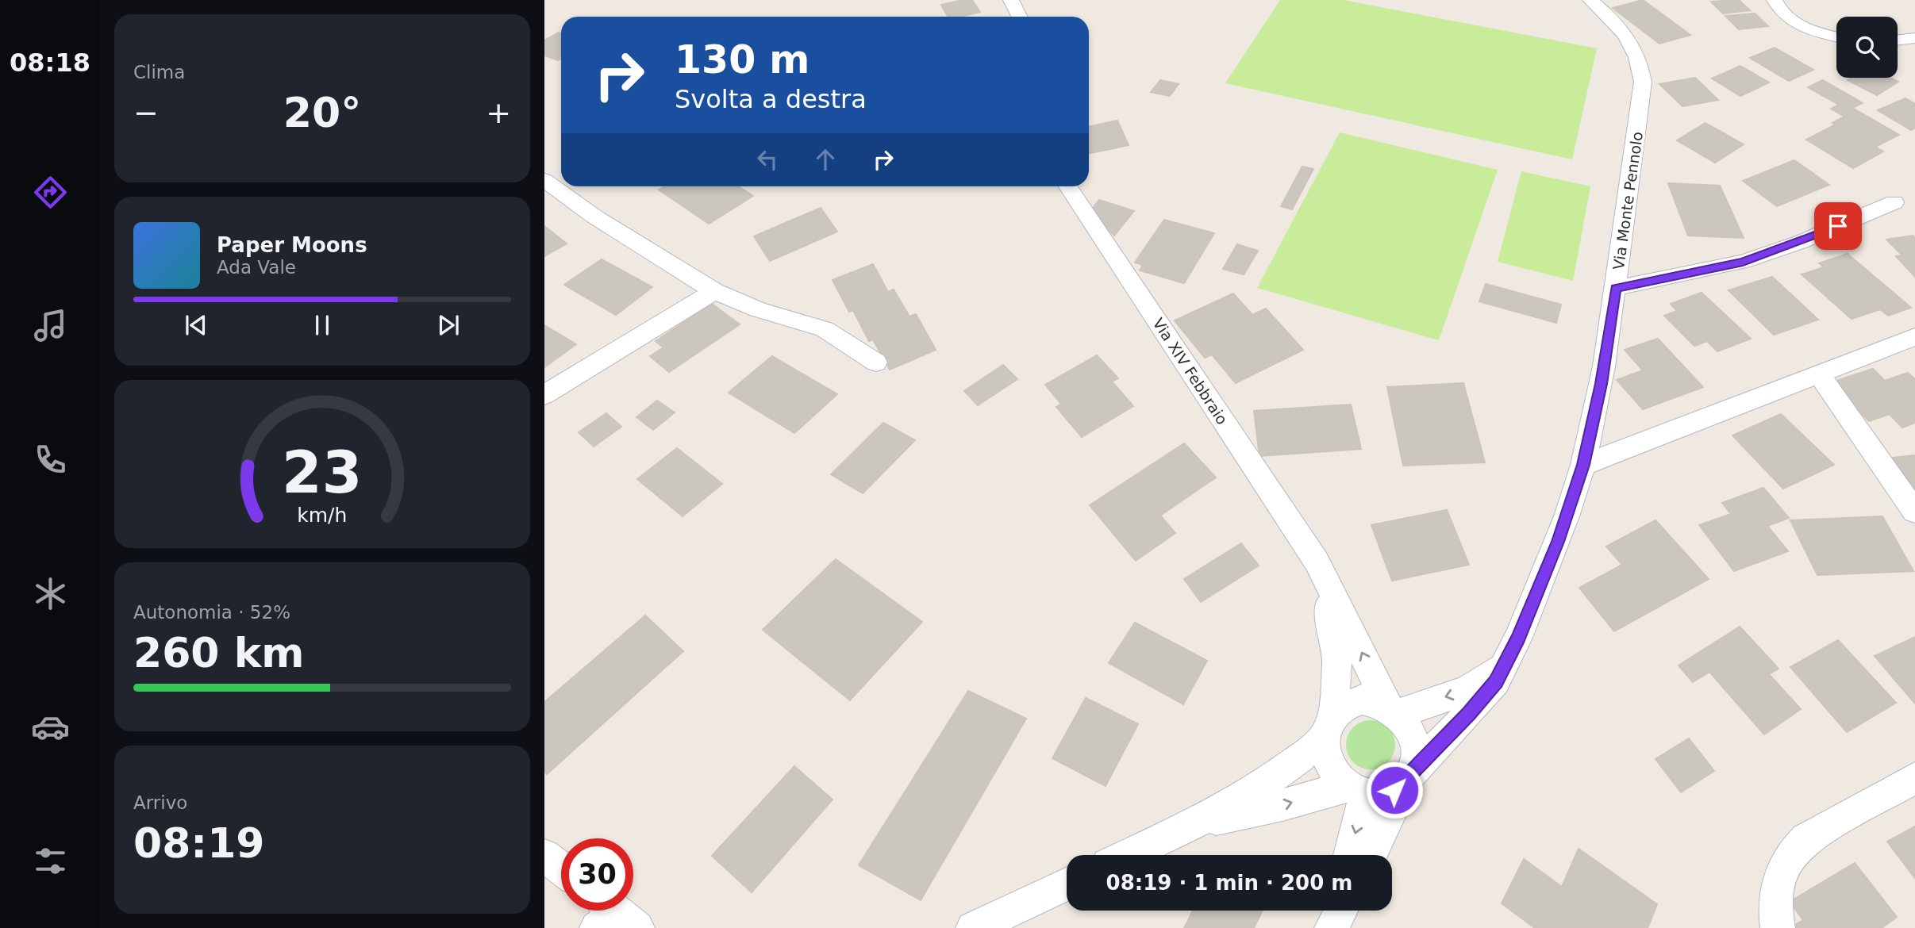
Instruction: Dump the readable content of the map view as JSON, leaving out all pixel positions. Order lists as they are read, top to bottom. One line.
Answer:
{"streets":{"street":["Via Monte Pennolo","Via XIV Febbraio"]},"crossings":[["Via Monte Pennolo","Via XIV Febbraio"]],"page":{"tabs":"08:18","tile":["Clima",["Autonomia · 52%","260 km"],["Arrivo","08:19"]],"turn":["130 m","Svolta a destra"],"heat":["−","20°","+"],"song":["Paper Moons","Ada Vale"],"limit":"30","trip":"08:19 · 1 min · 200 m","gauge":["23","km/h"]}}
